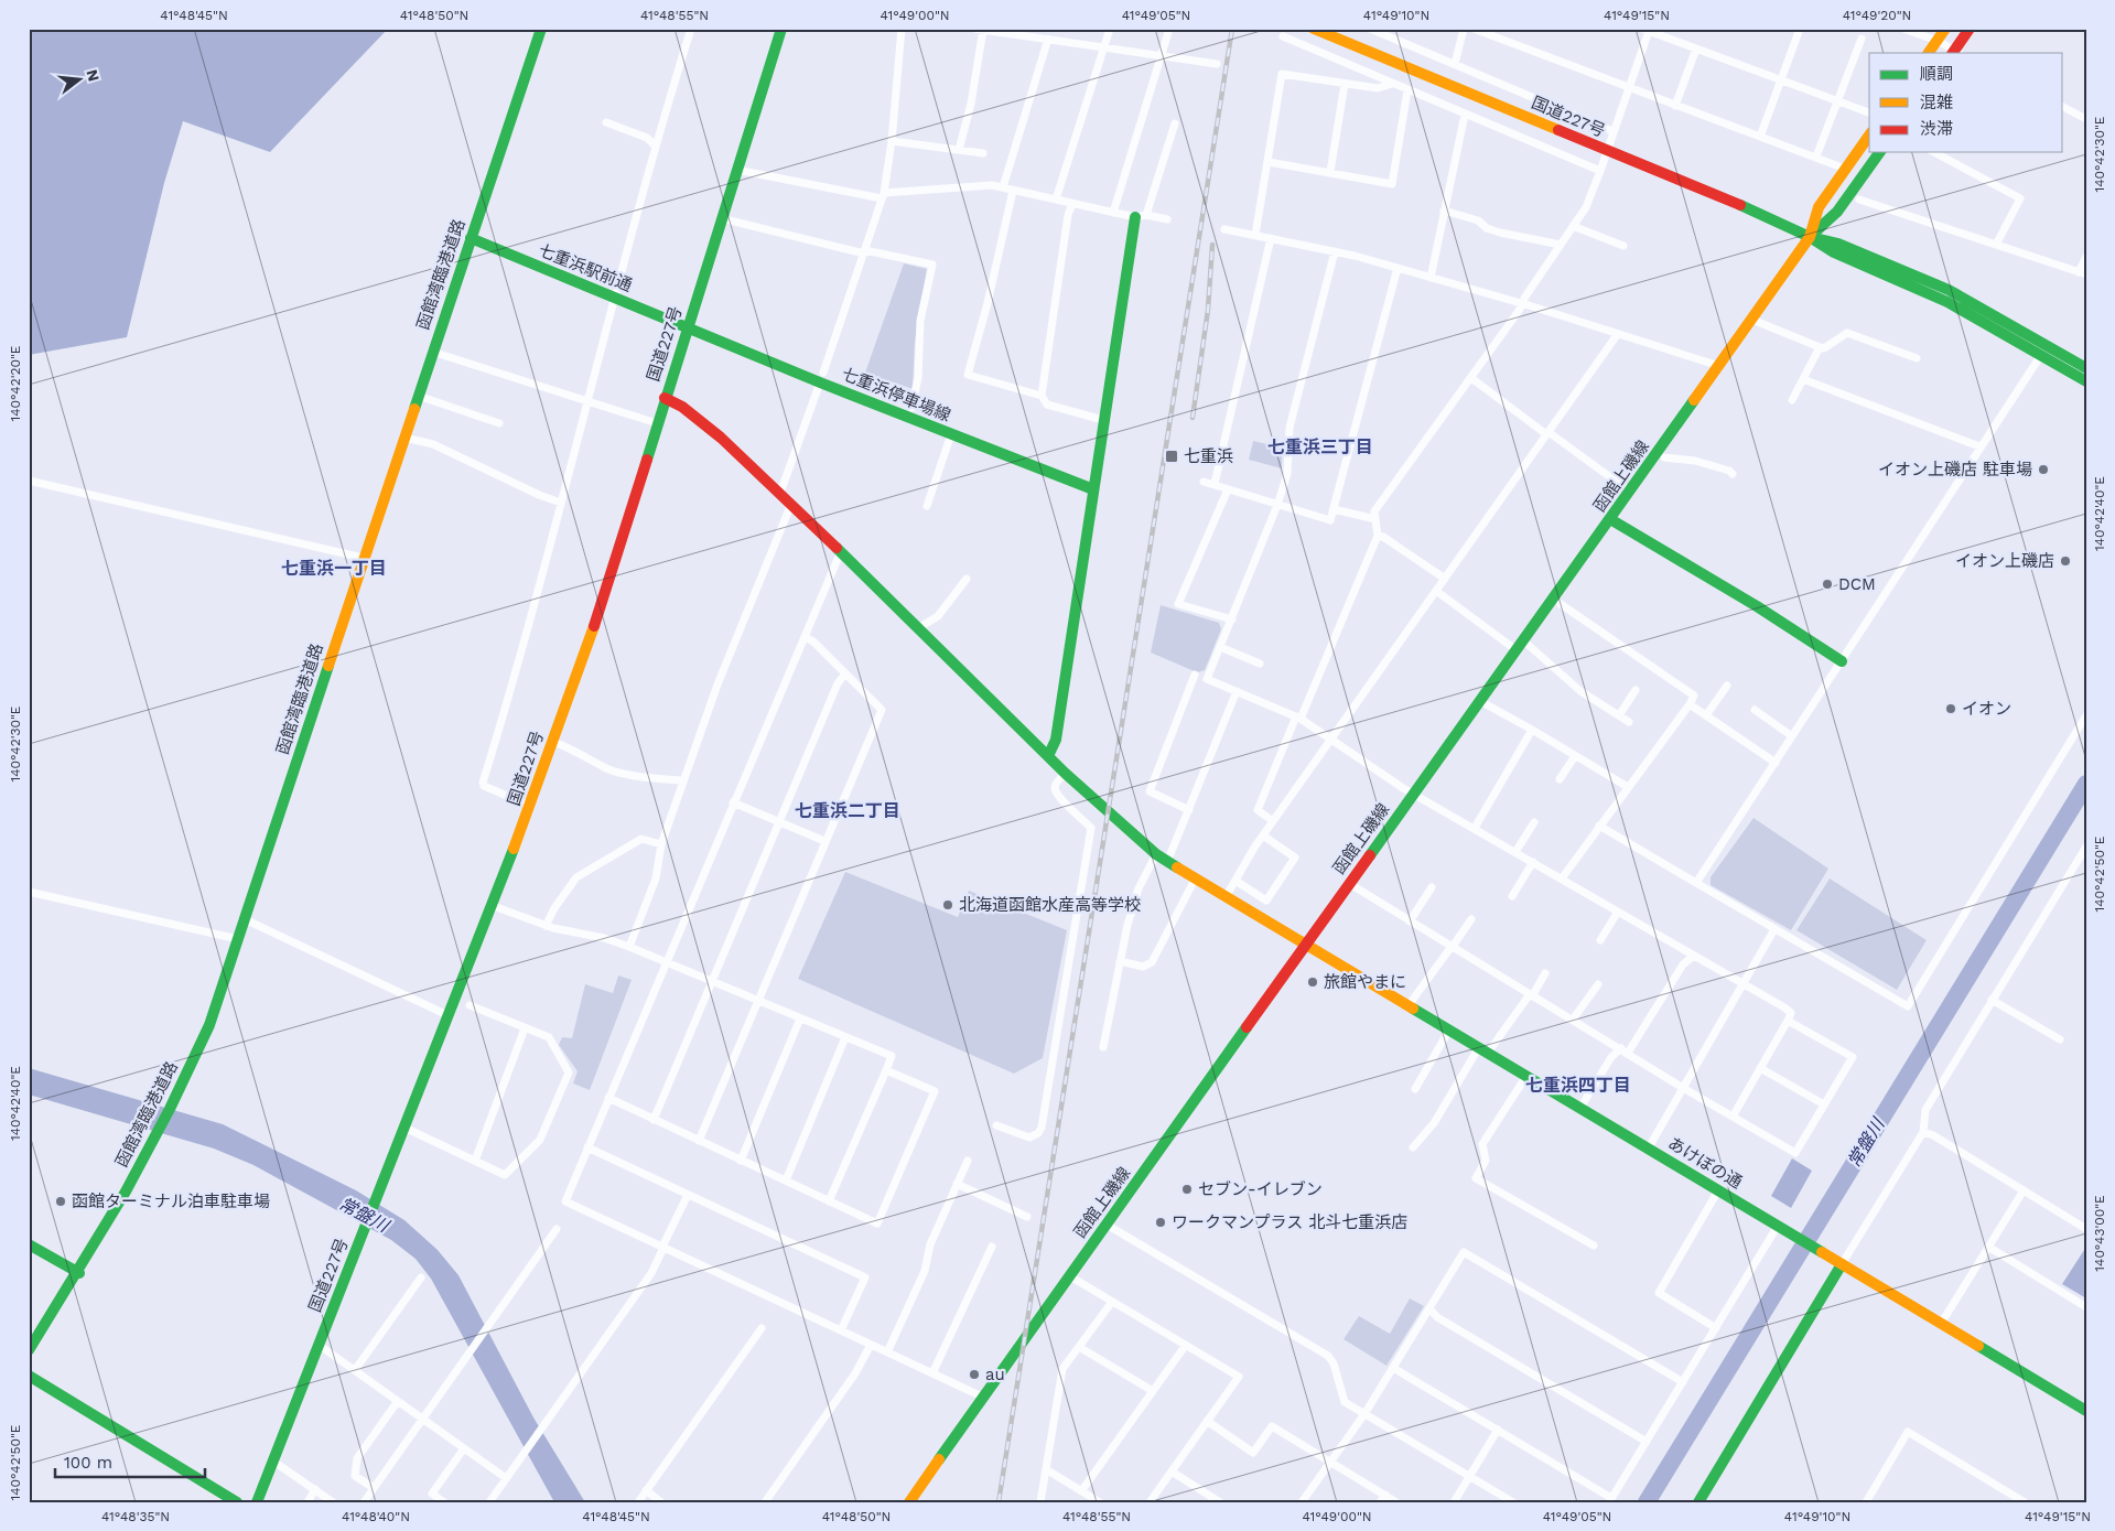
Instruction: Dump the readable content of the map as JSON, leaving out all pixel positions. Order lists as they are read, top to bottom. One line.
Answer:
{"streets":{"main road":["国道227号","七重浜駅前通","函館湾臨港道路","七重浜停車場線","函館上磯線","あけぼの通"]},"crossings":[["国道227号","七重浜駅前通"],["国道227号","七重浜停車場線"],["国道227号","函館上磯線"],["国道227号","あけぼの通"],["七重浜駅前通","函館湾臨港道路"],["七重浜駅前通","七重浜停車場線"],["函館上磯線","あけぼの通"]],"districts":["七重浜三丁目","七重浜一丁目","七重浜二丁目","七重浜四丁目"],"water":["常盤川"],"places":{"transit":["七重浜"],"other":["イオン上磯店 駐車場","イオン上磯店","DCM","イオン","北海道函館水産高等学校","旅館やまに","セブン-イレブン","函館ターミナル泊車駐車場","ワークマンプラス 北斗七重浜店","au"]},"legend":["順調","混雑","渋滞"],"scale_bar":"100 m","north":"right","coordinates":["41°48'45\"N","41°48'50\"N","41°48'55\"N","41°49'00\"N","41°49'05\"N","41°49'10\"N","41°49'15\"N","41°49'20\"N","140°42'30\"E","140°42'20\"E","140°42'40\"E","140°42'50\"E","140°43'00\"E","41°48'35\"N","41°48'40\"N"]}
